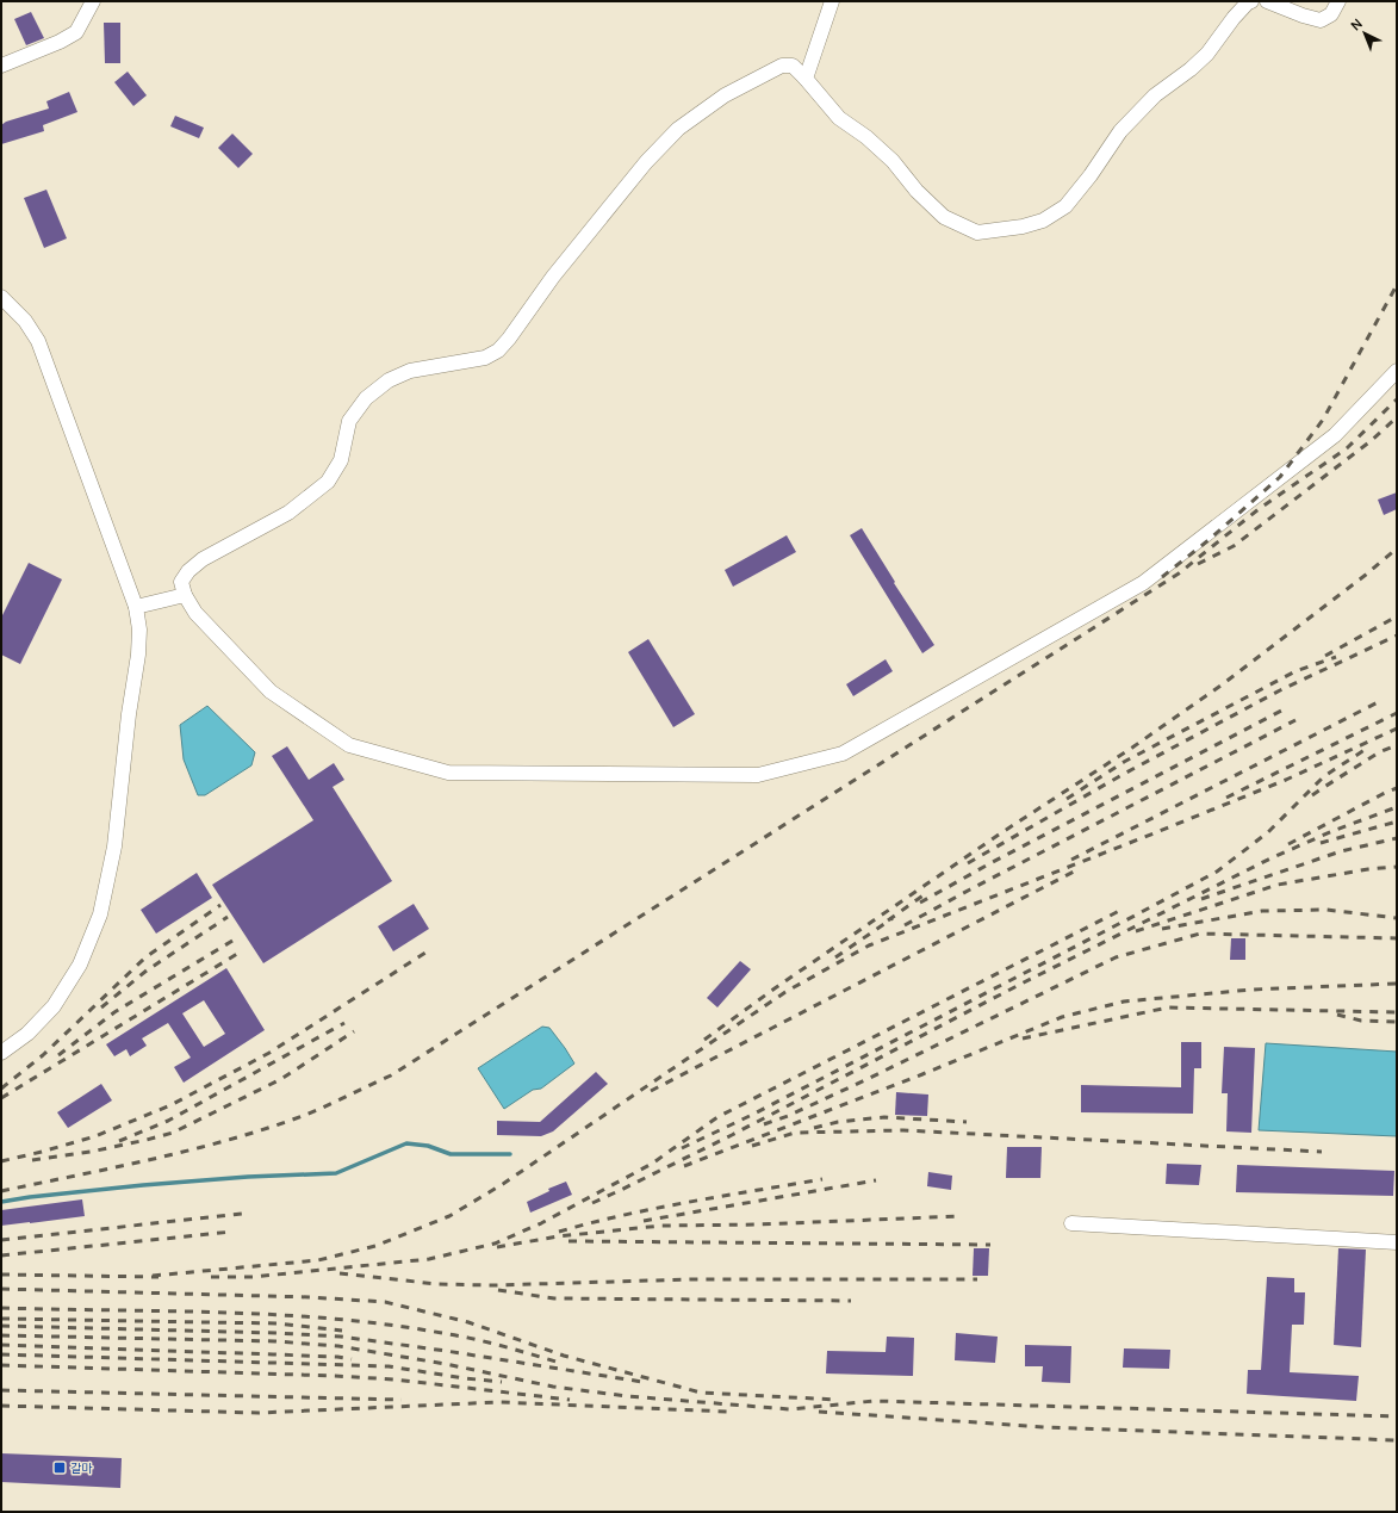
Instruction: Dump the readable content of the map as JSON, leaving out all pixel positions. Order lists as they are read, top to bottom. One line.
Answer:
{"places":{"transit":["갈마"]},"north":"top left"}
